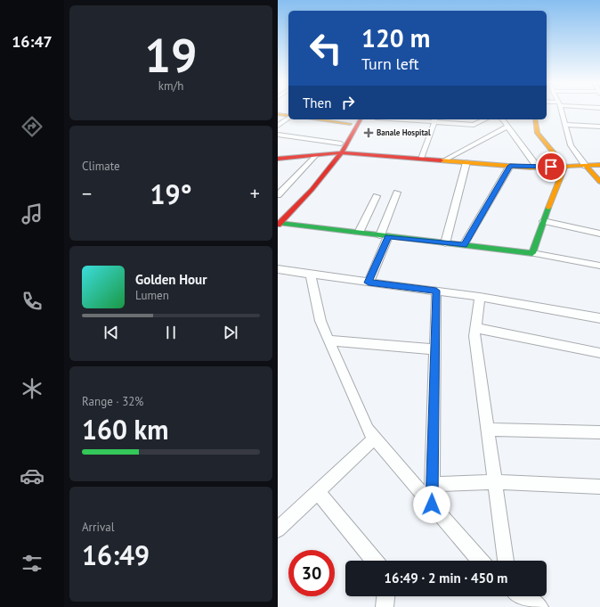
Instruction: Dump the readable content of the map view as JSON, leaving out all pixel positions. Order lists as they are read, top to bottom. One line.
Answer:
{"places":{"health":["Banale Hospital"]},"page":{"tabs":"16:47","tile":[["19","km/h"],"Climate",["Range · 32%","160 km"],["Arrival","16:49"]],"turn":["120 m","Turn left"],"then":"Then","heat":["−","19°","+"],"song":["Golden Hour","Lumen"],"limit":"30","trip":"16:49 · 2 min · 450 m"}}
